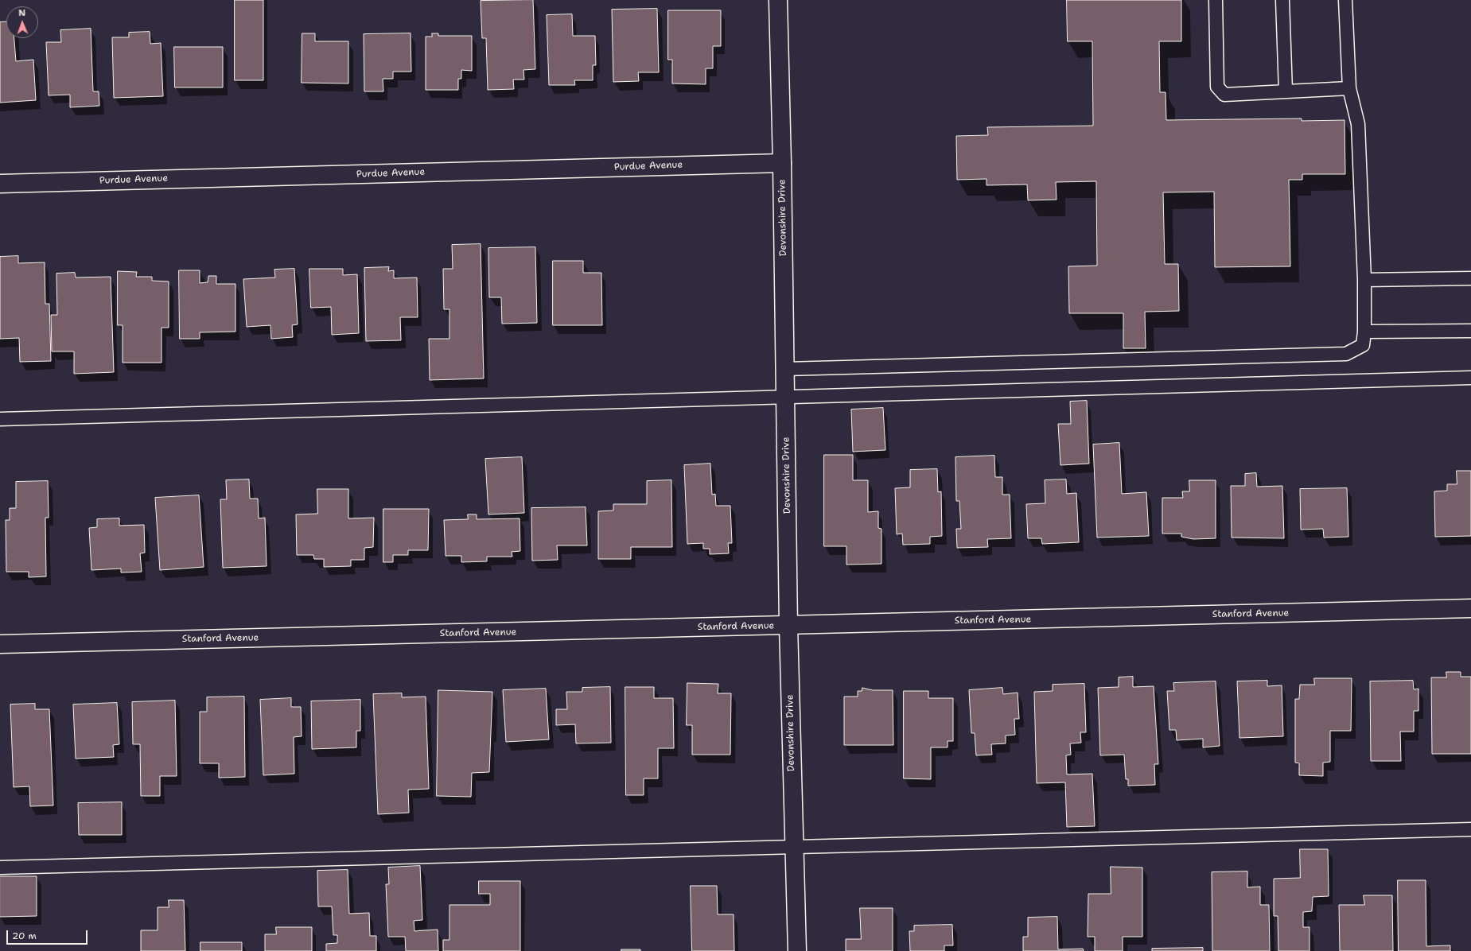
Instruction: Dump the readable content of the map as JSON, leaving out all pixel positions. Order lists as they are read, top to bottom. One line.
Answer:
{"streets":{"street":["Purdue Avenue","Devonshire Drive","Stanford Avenue"]},"crossings":[["Purdue Avenue","Devonshire Drive"],["Devonshire Drive","Stanford Avenue"]],"scale_bar":"20 m","north":"top"}
